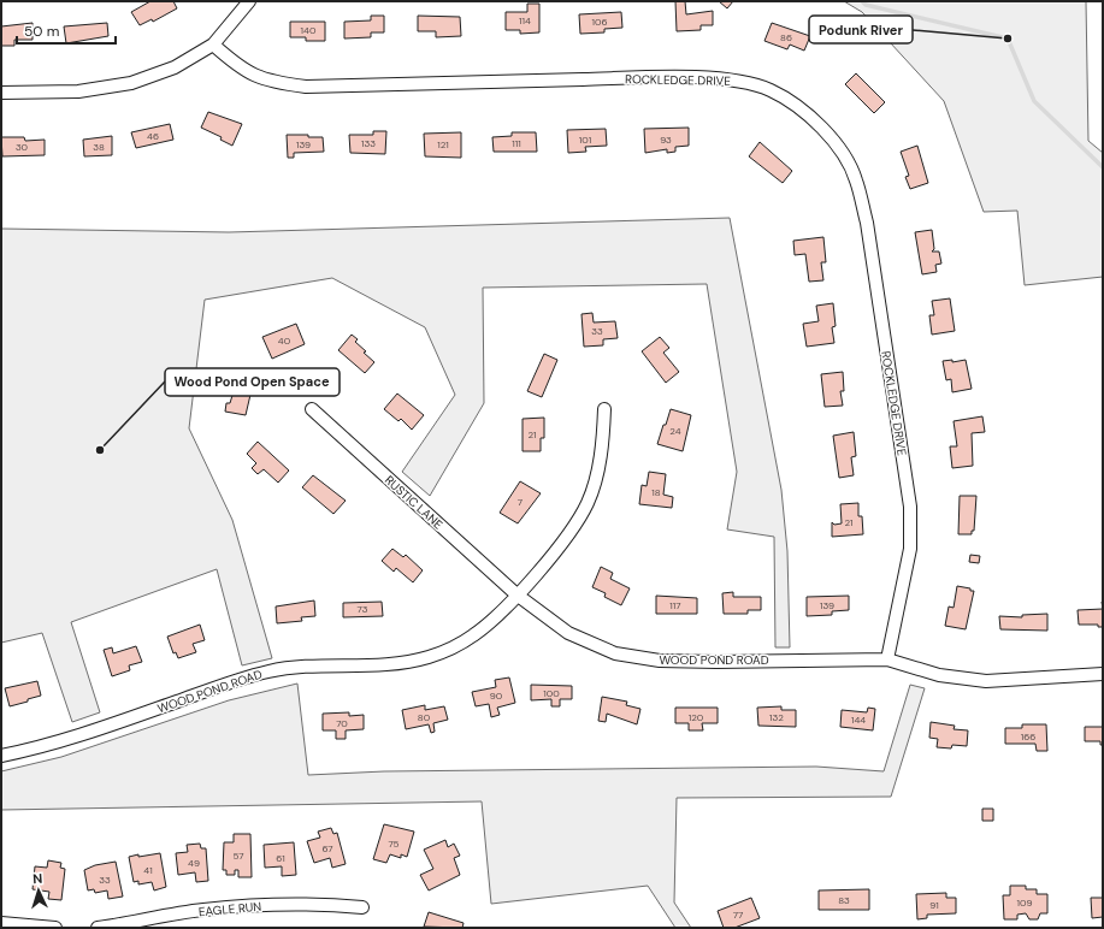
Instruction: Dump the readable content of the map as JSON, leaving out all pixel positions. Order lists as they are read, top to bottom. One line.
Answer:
{"streets":{"street":["ROCKLEDGE DRIVE","RUSTIC LANE","WOOD POND ROAD","EAGLE RUN"]},"crossings":[["ROCKLEDGE DRIVE","WOOD POND ROAD"],["RUSTIC LANE","WOOD POND ROAD"]],"places":["Podunk River","Wood Pond Open Space"],"house_numbers":["114","106","140","86","46","101","93","133","111","139","121","30","38","33","40","24","21","18","7","21","117","139","73","100","90","80","120","132","144","70","166","75","67","57","61","49","41","33","83","109","91","77"],"scale_bar":"50 m","north":"top"}
